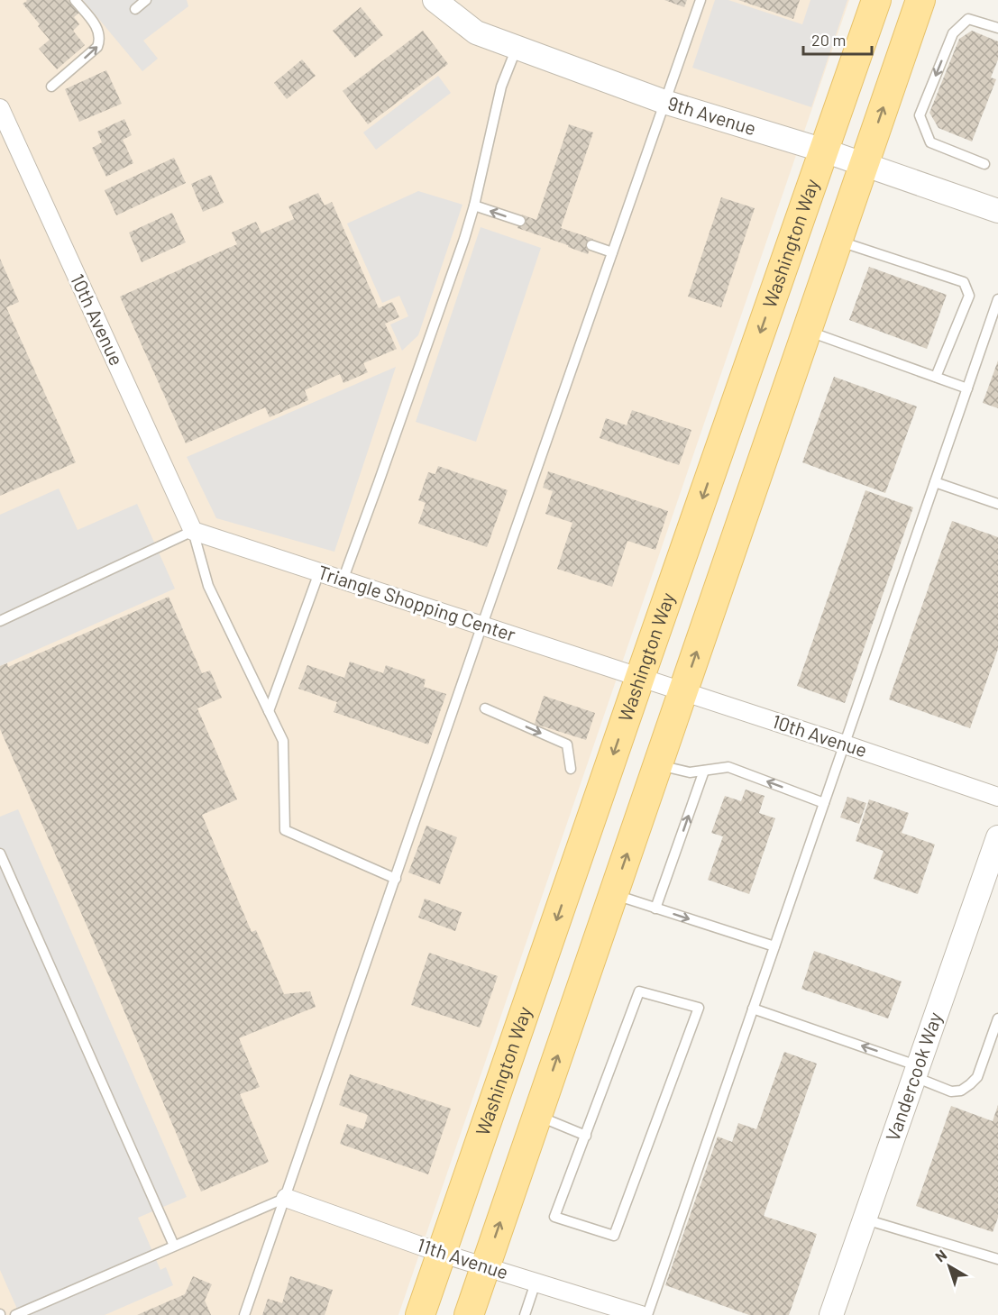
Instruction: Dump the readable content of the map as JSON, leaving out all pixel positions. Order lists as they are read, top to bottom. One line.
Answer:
{"streets":{"main road":["Washington Way"],"street":["9th Avenue","10th Avenue","Triangle Shopping Center","Vandercook Way","11th Avenue"]},"crossings":[["9th Avenue","Washington Way"],["Washington Way","10th Avenue"],["Washington Way","Triangle Shopping Center"],["Washington Way","11th Avenue"],["10th Avenue","Triangle Shopping Center"]],"scale_bar":"20 m","north":"top left"}
